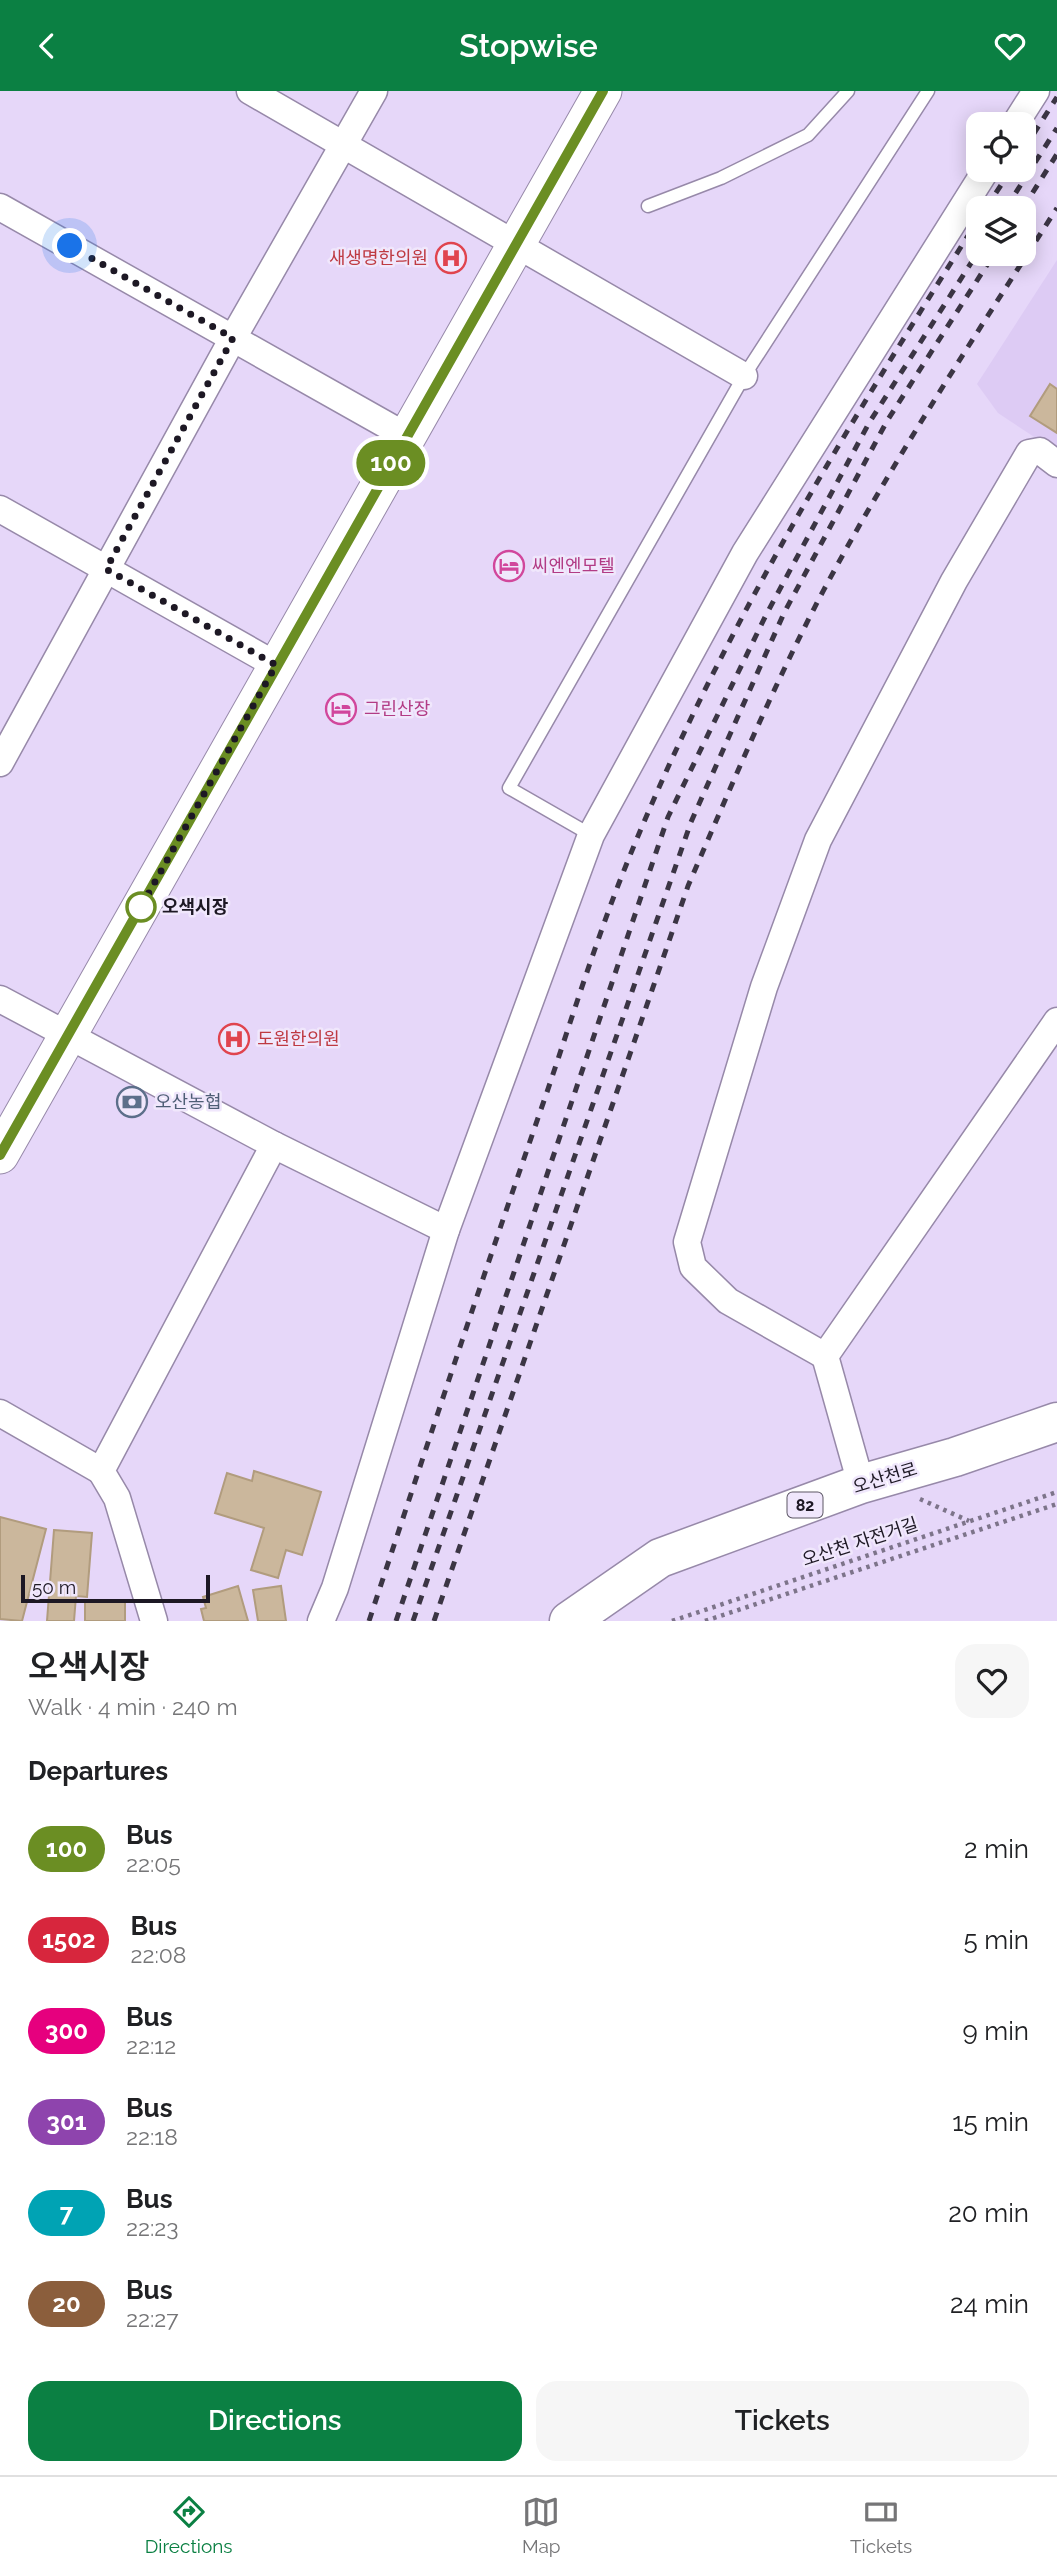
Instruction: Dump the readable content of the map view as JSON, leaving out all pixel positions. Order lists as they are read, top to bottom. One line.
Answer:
{"streets":{"main road":["오산천로","82"],"path":["오산천 자전거길"]},"places":{"hospital":["새생명한의원","도원한의원"],"hotel":["씨엔엔모텔","그린산장"],"other":["오색시장"],"bank":["오산농협"]},"lines":["bus line 100"],"scale_bar":"50 m","page":{"header":"Stopwise","on_map":"100","scale":"50 m","heading":[["오색시장","Walk · 4 min · 240 m"],"Departures"],"list":[{"mark":"100","name":"Bus","note":"22:05","value":"2 min"},{"mark":"1502","name":"Bus","note":"22:08","value":"5 min"},{"mark":"300","name":"Bus","note":"22:12","value":"9 min"},{"mark":"301","name":"Bus","note":"22:18","value":"15 min"},{"mark":"7","name":"Bus","note":"22:23","value":"20 min"},{"mark":"20","name":"Bus","note":"22:27","value":"24 min"}],"buttons":["Directions","Tickets"],"tabs":["Directions","Map","Tickets"]}}
